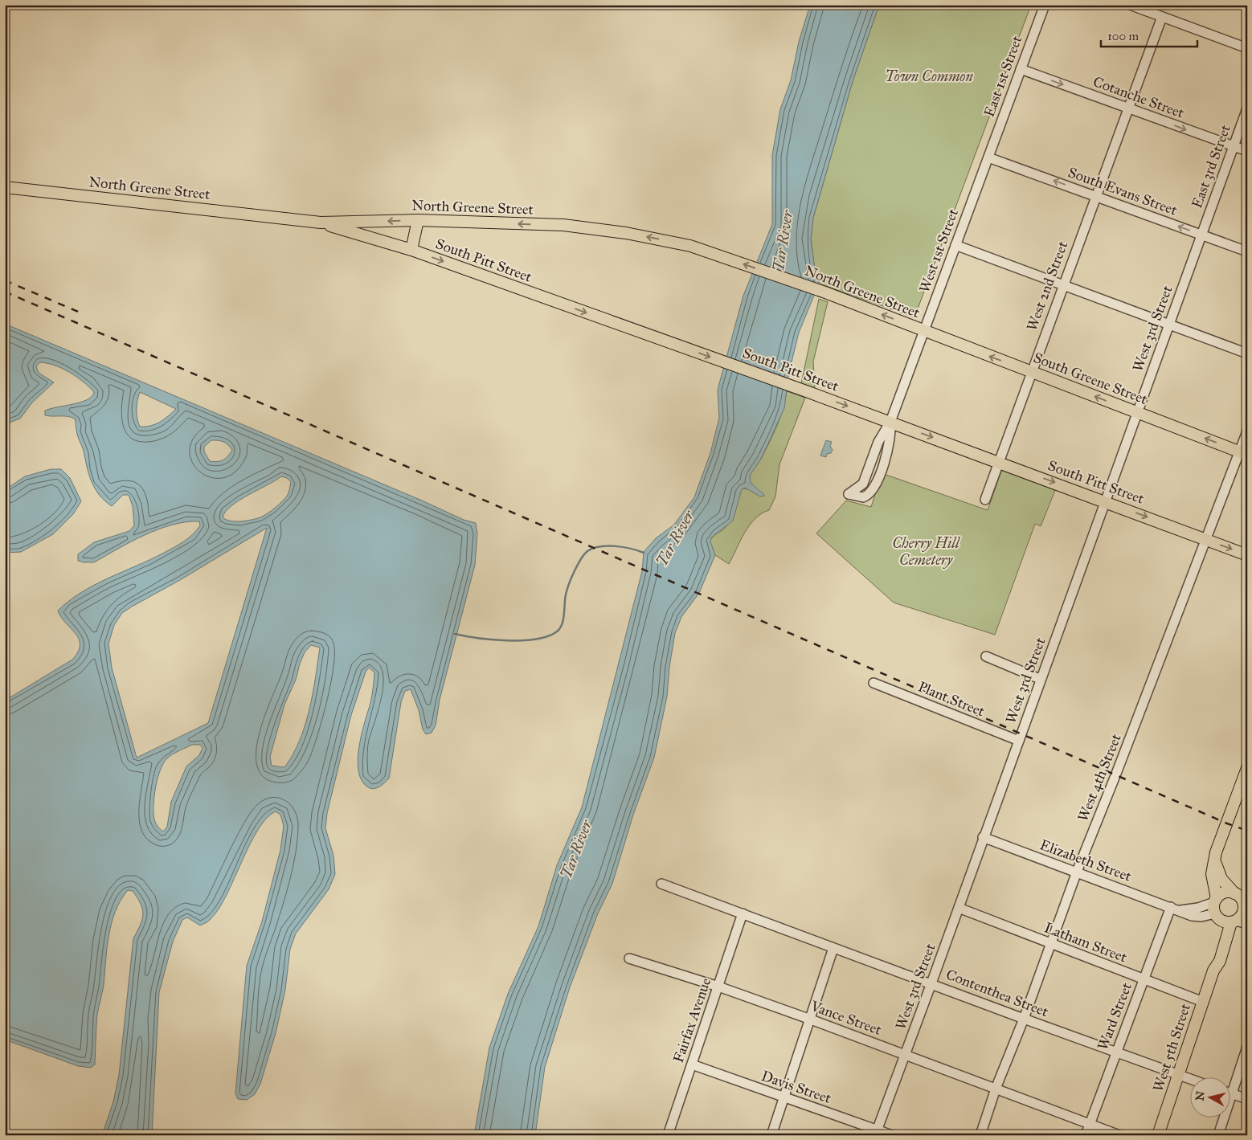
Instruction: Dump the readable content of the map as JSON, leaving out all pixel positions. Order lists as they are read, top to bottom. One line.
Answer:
{"streets":{"main road":["North Greene Street","South Pitt Street","South Greene Street","West 5th Street"],"street":["East 1st Street","Cotanche Street","East 3rd Street","South Evans Street","West 1st Street","West 2nd Street","West 3rd Street","Plant Street","West 4th Street","Elizabeth Street","Latham Street","Contenthea Street","Ward Street","Vance Street","Fairfax Avenue","Davis Street"]},"crossings":[["East 1st Street","Cotanche Street"],["East 1st Street","South Evans Street"],["East 1st Street","West 1st Street"],["Cotanche Street","East 3rd Street"],["Cotanche Street","West 2nd Street"],["East 3rd Street","South Evans Street"],["East 3rd Street","West 3rd Street"],["North Greene Street","West 1st Street"],["North Greene Street","South Pitt Street"],["North Greene Street","South Greene Street"],["South Evans Street","West 1st Street"],["South Evans Street","West 2nd Street"],["South Evans Street","West 3rd Street"],["West 1st Street","South Pitt Street"],["West 1st Street","South Greene Street"],["South Pitt Street","West 2nd Street"],["South Pitt Street","West 3rd Street"],["South Pitt Street","West 4th Street"],["West 2nd Street","South Greene Street"],["West 3rd Street","South Greene Street"],["West 3rd Street","Plant Street"],["West 3rd Street","Elizabeth Street"],["West 3rd Street","Latham Street"],["West 3rd Street","Contenthea Street"],["West 3rd Street","Vance Street"],["West 3rd Street","Davis Street"],["South Greene Street","West 4th Street"],["West 4th Street","Elizabeth Street"],["West 4th Street","Latham Street"],["West 4th Street","Contenthea Street"],["West 4th Street","Vance Street"],["Elizabeth Street","Ward Street"],["Elizabeth Street","West 5th Street"],["Latham Street","Ward Street"],["Latham Street","West 5th Street"],["Contenthea Street","Ward Street"],["Contenthea Street","Fairfax Avenue"],["Contenthea Street","West 5th Street"],["Ward Street","Vance Street"],["Vance Street","Fairfax Avenue"],["Fairfax Avenue","Davis Street"]],"one_way":["Cotanche Street","North Greene Street","South Evans Street","South Pitt Street","South Greene Street"],"water":["Tar River"],"parks":["Town Common","Cherry Hill Cemetery"],"scale_bar":"100 m","north":"left"}
